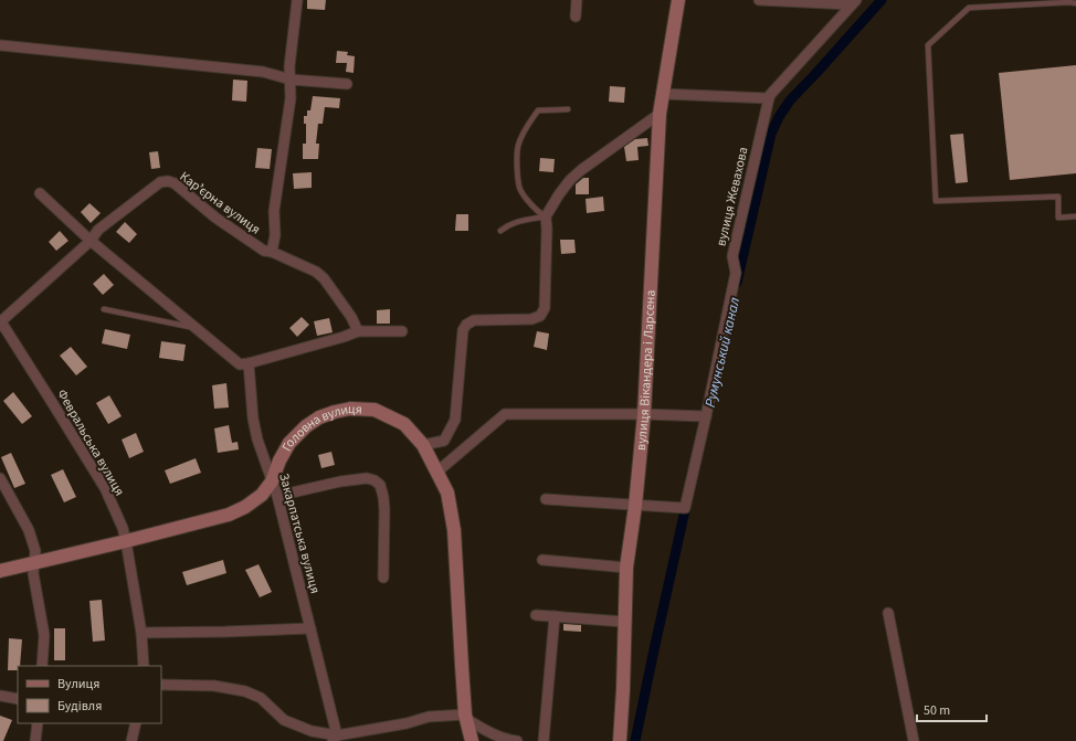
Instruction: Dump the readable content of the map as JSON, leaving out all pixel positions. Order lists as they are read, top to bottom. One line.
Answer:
{"streets":{"street":["вулиця Жевахова","Карʼєрна вулиця","вулиця Вікандера і Ларсена","Головна вулиця","Февральська вулиця","Закарпатська вулиця"]},"crossings":[["вулиця Жевахова","вулиця Вікандера і Ларсена"],["Головна вулиця","Февральська вулиця"],["Головна вулиця","Закарпатська вулиця"]],"water":["Румунський канал"],"legend":["Вулиця","Будівля"],"scale_bar":"50 m"}
